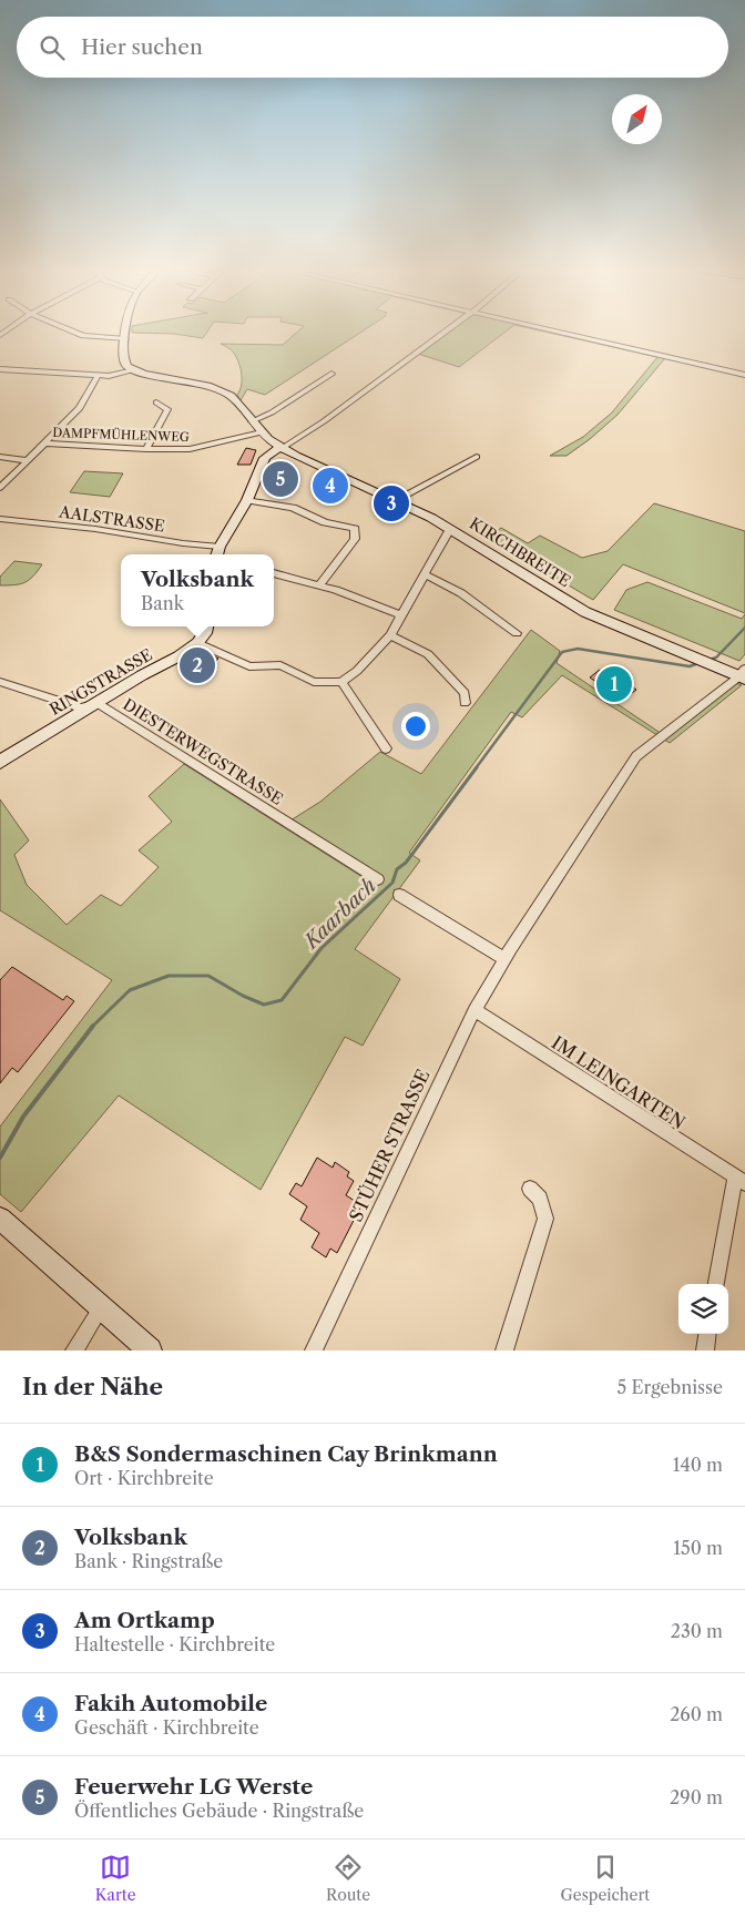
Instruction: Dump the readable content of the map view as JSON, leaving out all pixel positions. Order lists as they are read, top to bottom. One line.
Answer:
{"streets":{"street":["DAMPFMÜHLENWEG","AALSTRASSE","KIRCHBREITE","RINGSTRASSE","DIESTERWEGSTRASSE","IM LEINGARTEN","STÜHER STRASSE"]},"crossings":[["KIRCHBREITE","STÜHER STRASSE"],["RINGSTRASSE","DIESTERWEGSTRASSE"],["IM LEINGARTEN","STÜHER STRASSE"]],"water":["Kaarbach"],"north":"top right","page":{"search":"Hier suchen","pins":["5","4","3","2","1"],"popup":["Volksbank","Bank"],"heading":["In der Nähe","5 Ergebnisse"],"list":[{"mark":"1","name":"B&S Sondermaschinen Cay Brinkmann","note":"Ort · Kirchbreite","value":"140 m"},{"mark":"2","name":"Volksbank","note":"Bank · Ringstraße","value":"150 m"},{"mark":"3","name":"Am Ortkamp","note":"Haltestelle · Kirchbreite","value":"230 m"},{"mark":"4","name":"Fakih Automobile","note":"Geschäft · Kirchbreite","value":"260 m"},{"mark":"5","name":"Feuerwehr LG Werste","note":"Öffentliches Gebäude · Ringstraße","value":"290 m"}],"nav":["Karte","Route","Gespeichert"]}}
